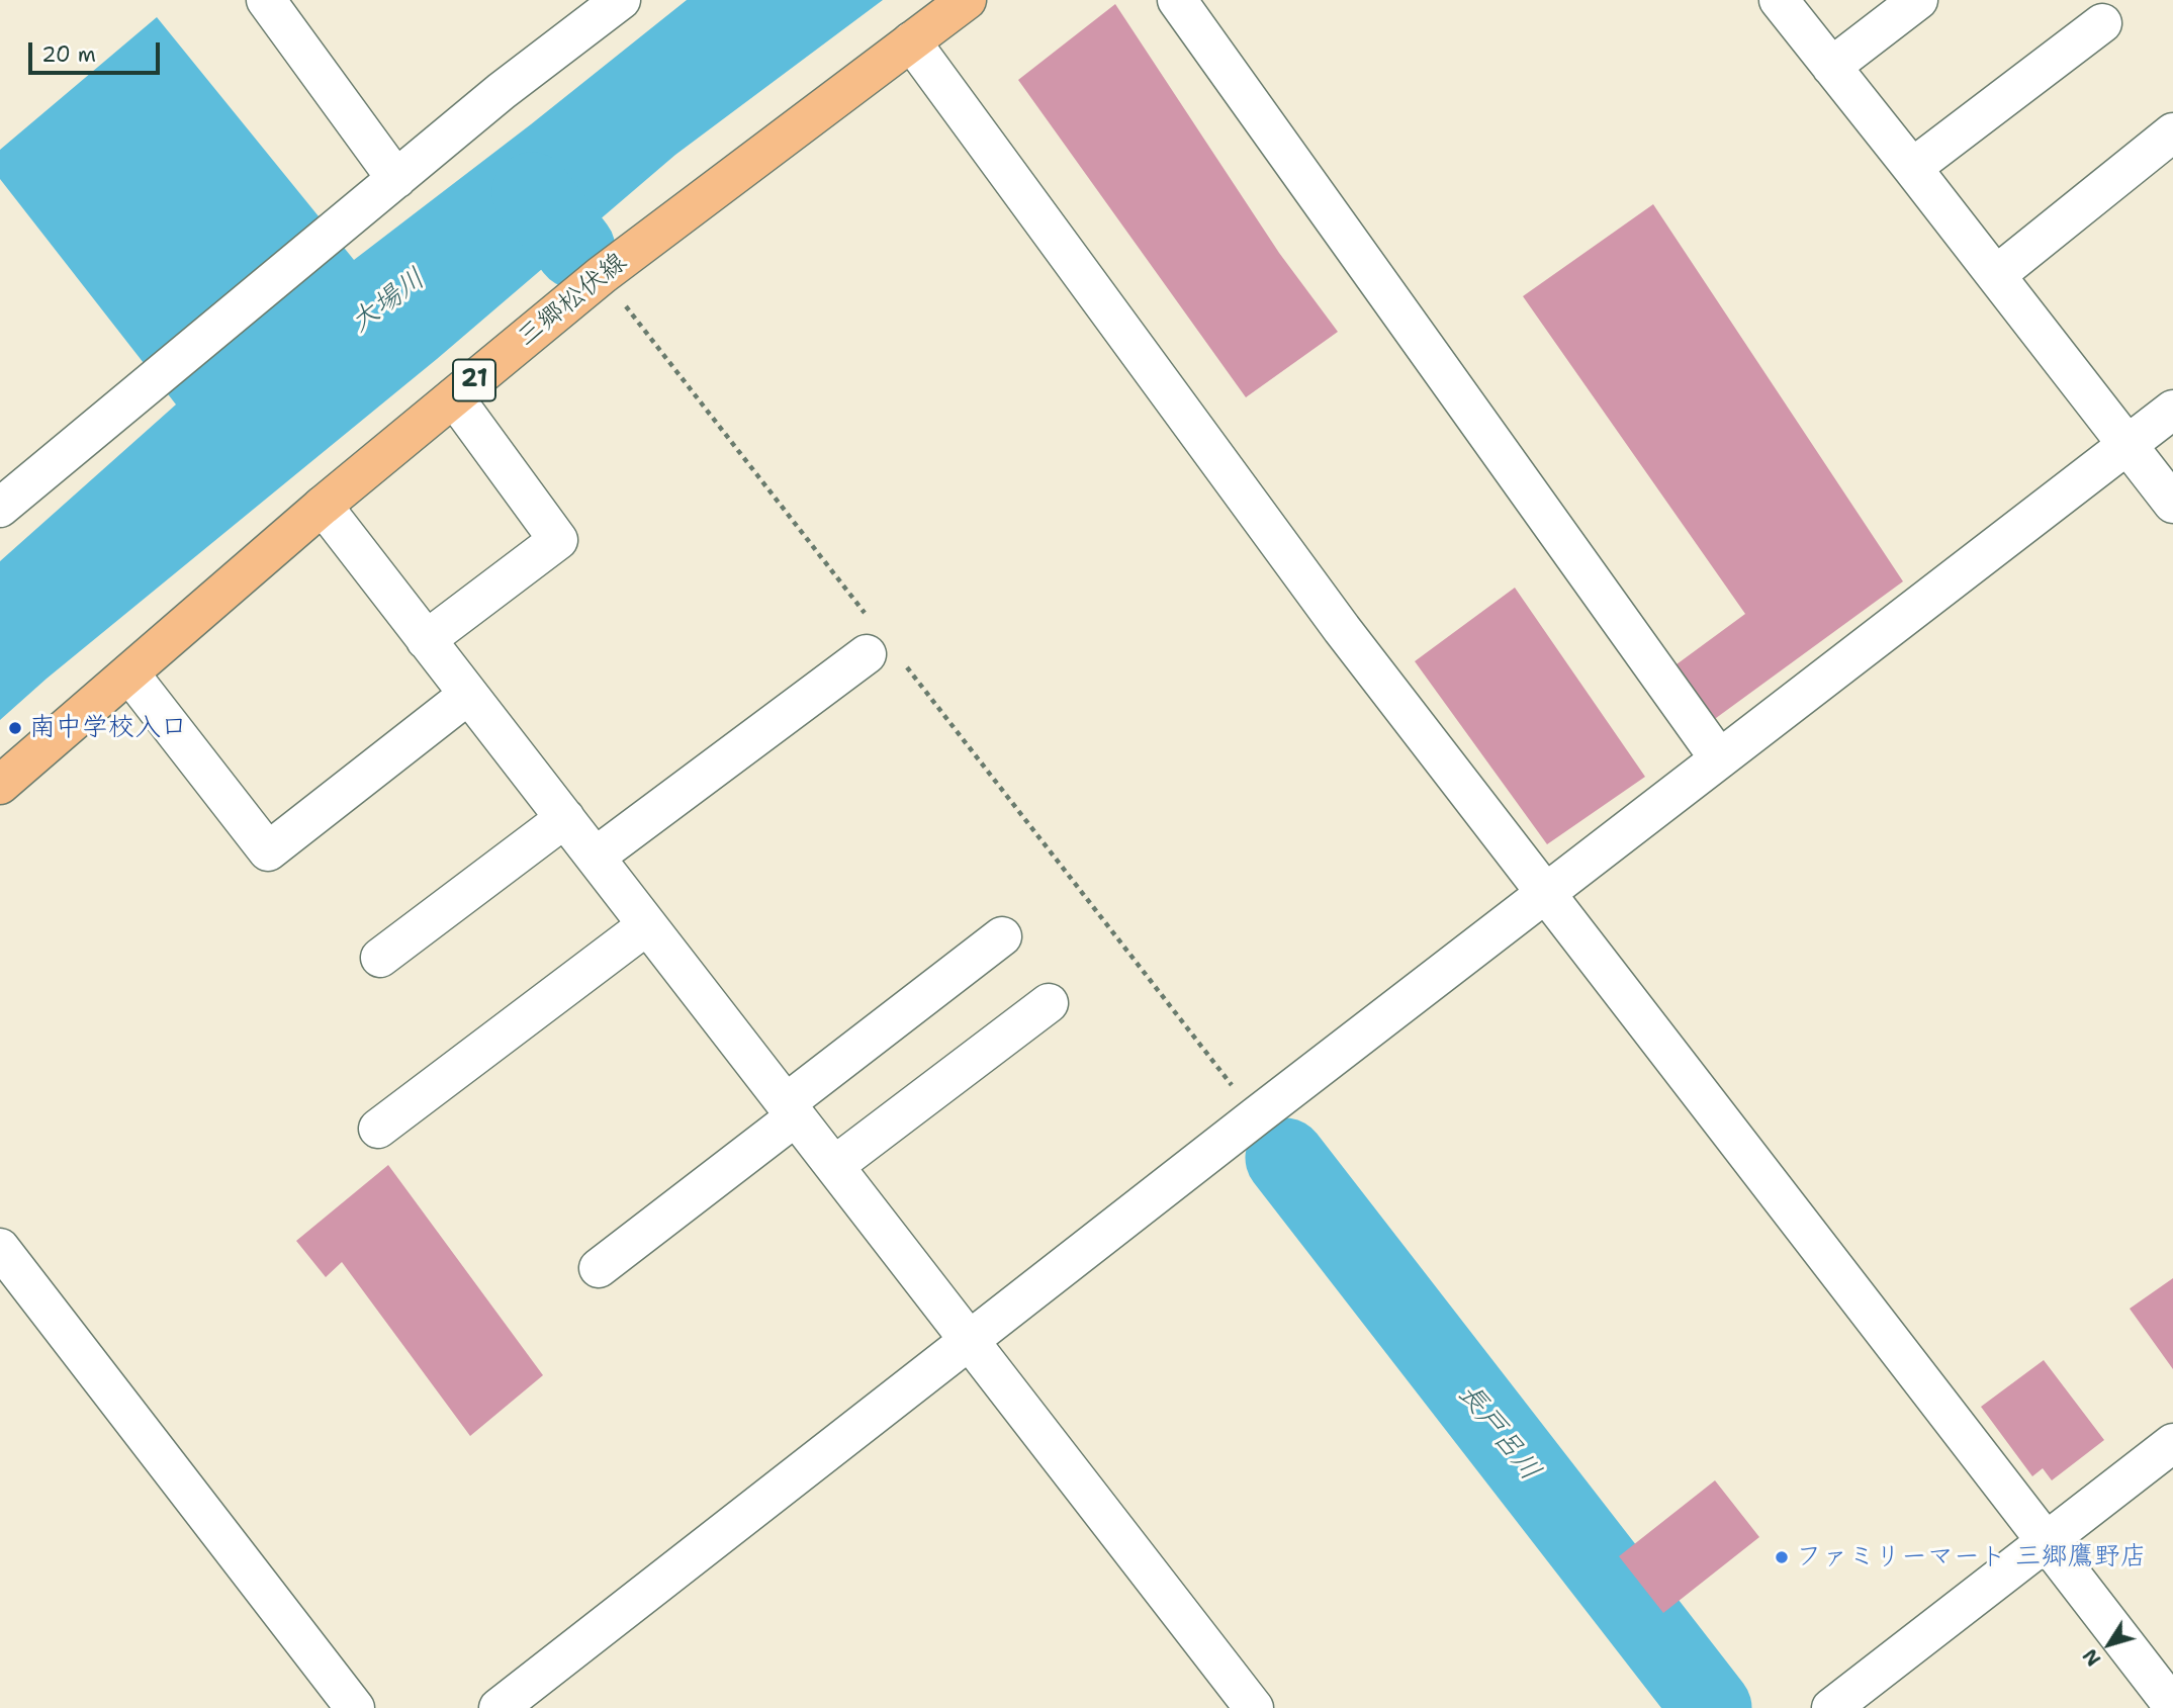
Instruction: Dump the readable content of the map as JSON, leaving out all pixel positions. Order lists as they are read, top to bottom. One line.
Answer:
{"streets":{"main road":["三郷松伏線","21"]},"water":["大場川","長戸呂川"],"places":["南中学校入口","ファミリーマート 三郷鷹野店"],"scale_bar":"20 m","north":"bottom left"}
